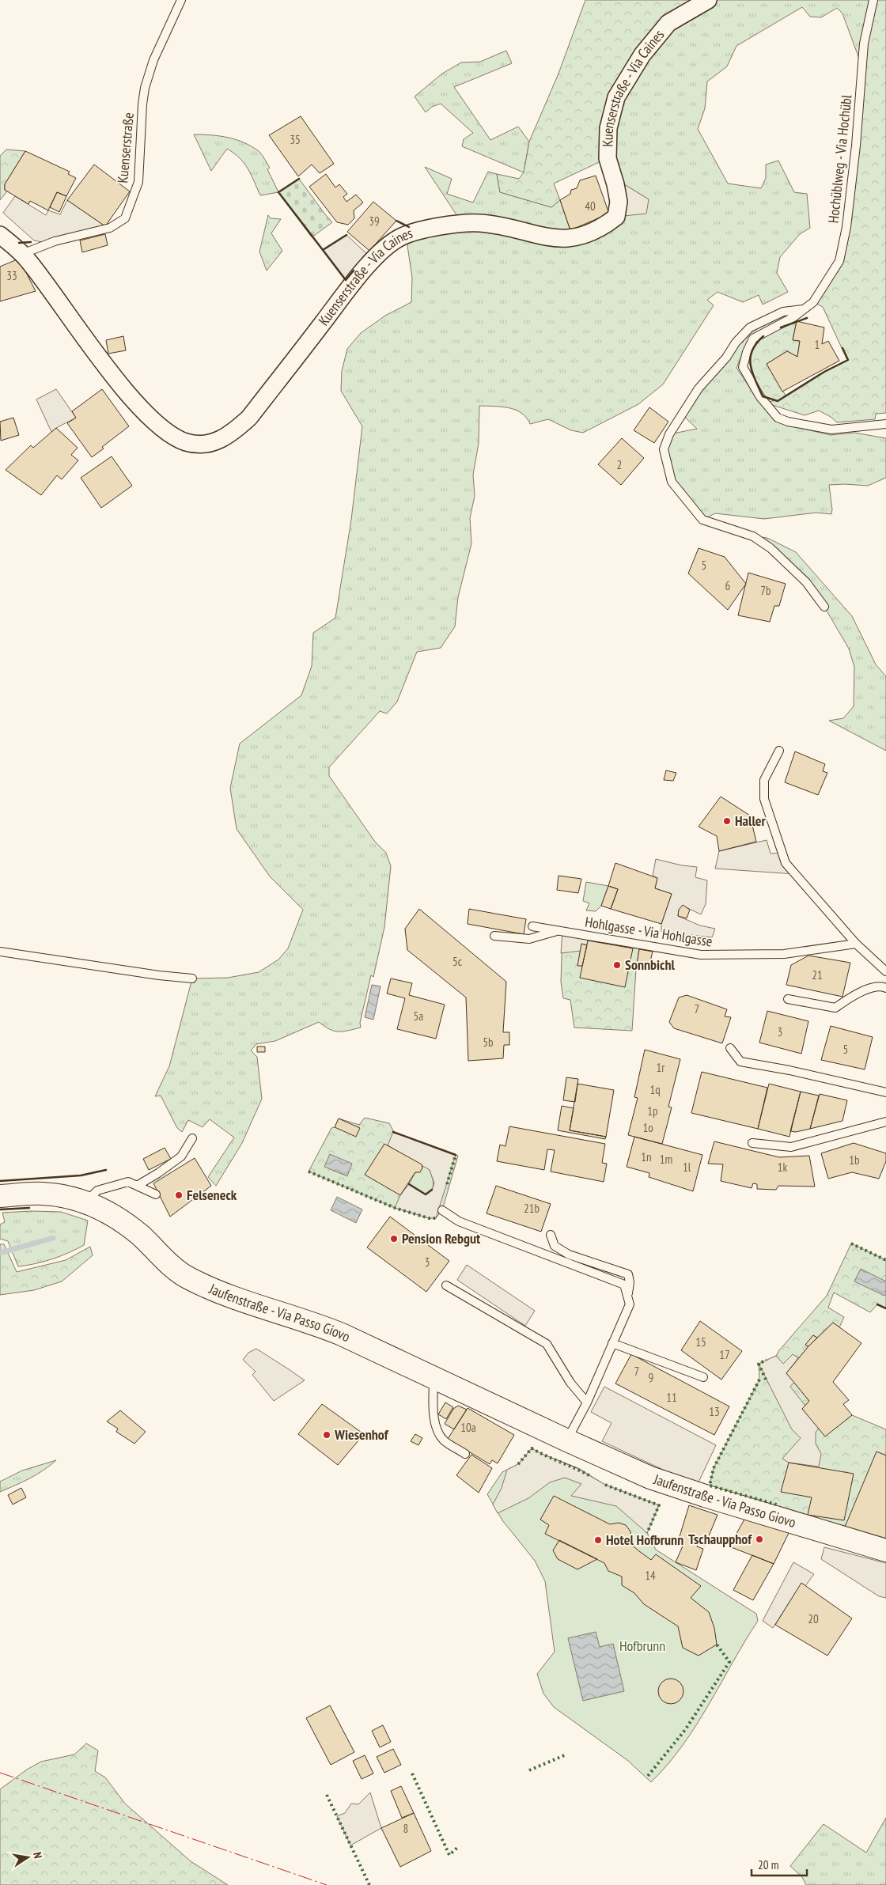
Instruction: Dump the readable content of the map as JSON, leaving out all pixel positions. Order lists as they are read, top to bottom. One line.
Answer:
{"streets":{"main road":["Jaufenstraße - Via Passo Giovo"],"street":["Kuenserstraße - Via Caines"],"lane":["Kuenserstraße","Hochüblweg - Via Hochübl","Hohlgasse - Via Hohlgasse"]},"crossings":[["Kuenserstraße - Via Caines","Kuenserstraße"]],"parks":["Hofbrunn"],"places":["Haller","Sonnbichl","Felseneck","Pension Rebgut","Wiesenhof","Tschaupphof","Hotel Hofbrunn"],"house_numbers":["35","40","39","33","1","2","5","6","7b","5c","21","7","5a","3","5b","5","1r","1q","1p","1o","1n","1m","1b","1l","1k","21b","3","15","17","7","9","11","13","10a","14","20","8"],"scale_bar":"20 m","north":"right"}
